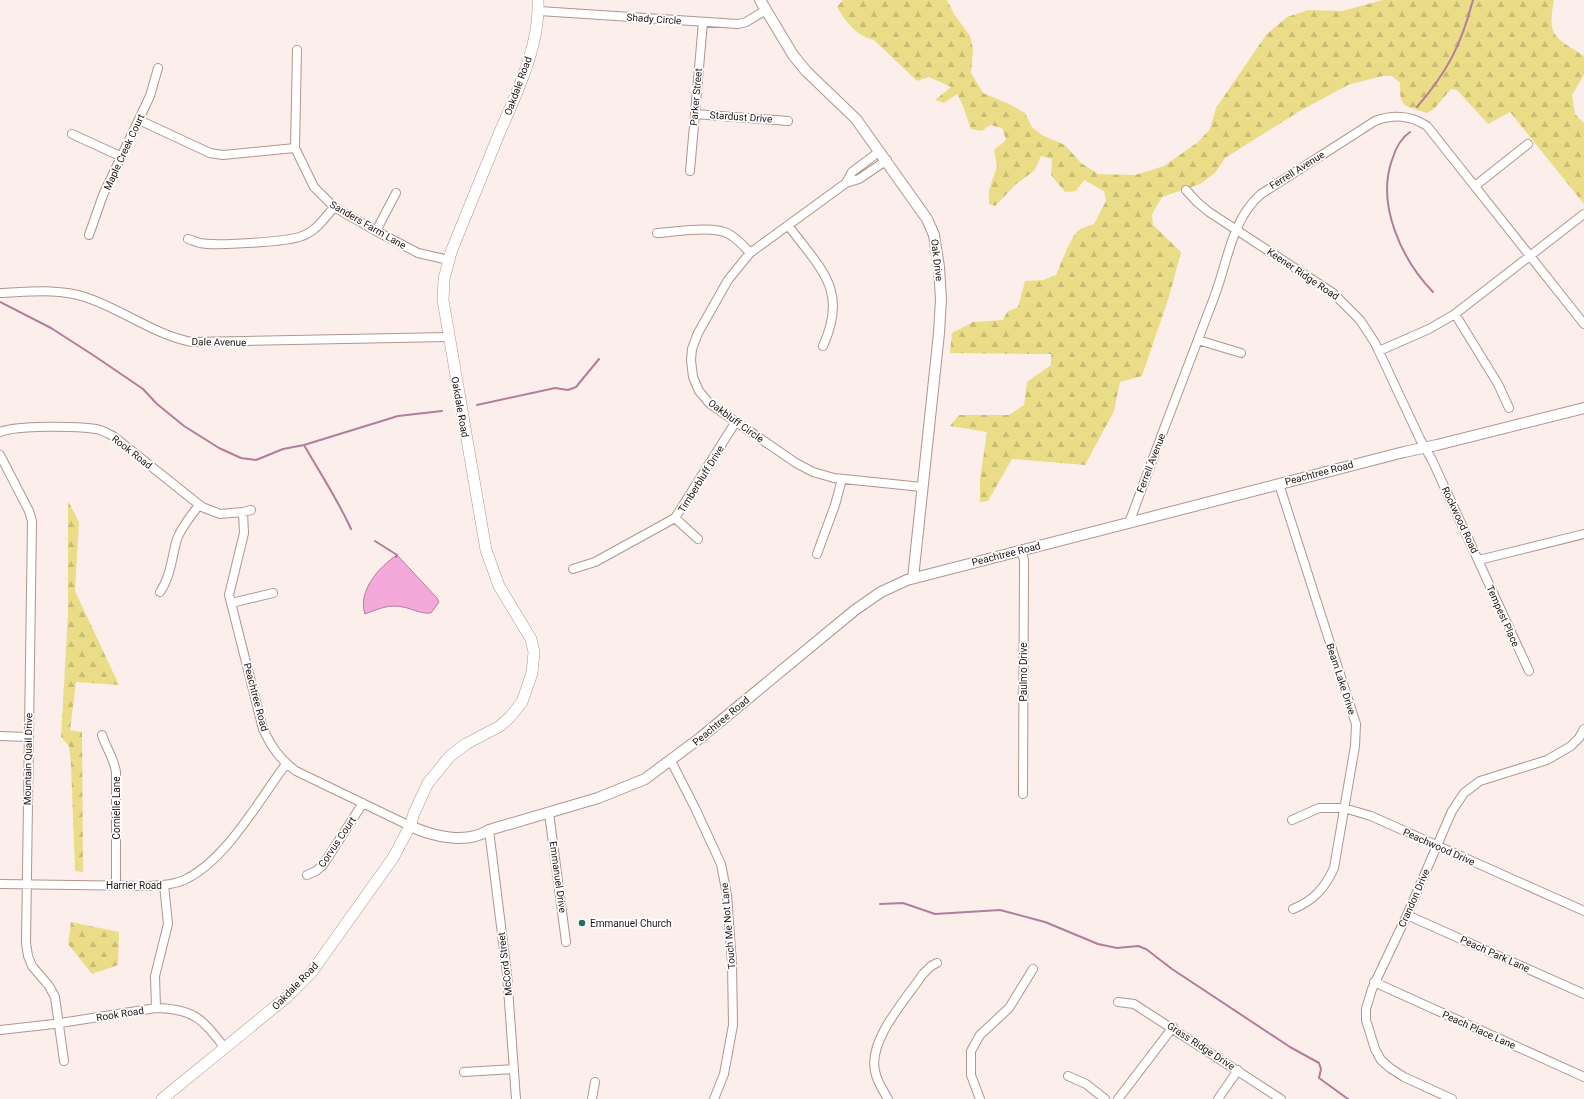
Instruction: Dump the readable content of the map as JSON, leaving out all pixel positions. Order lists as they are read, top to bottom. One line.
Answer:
{"streets":{"main road":["Oakdale Road"],"street":["Shady Circle","Parker Street","Stardust Drive","Maple Creek Court","Ferrell Avenue","Sanders Farm Lane","Oak Drive","Keener Ridge Road","Dale Avenue","Oakbluff Circle","Rook Road","Peachtree Road","Timberbluff Drive","Rockwood Road","Tempest Place","Paulmo Drive","Beam Lake Drive","Mountain Quail Drive","Cornielle Lane","Corvus Court","Peachwood Drive","Emmanuel Drive","Harrier Road","Crandon Drive","Touch Me Not Lane","Peach Park Lane","McCord Street","Peach Place Lane","Grass Ridge Drive"]},"crossings":[["Shady Circle","Oakdale Road"],["Shady Circle","Parker Street"],["Shady Circle","Oak Drive"],["Oakdale Road","Sanders Farm Lane"],["Oakdale Road","Dale Avenue"],["Oakdale Road","Rook Road"],["Oakdale Road","Peachtree Road"],["Parker Street","Stardust Drive"],["Ferrell Avenue","Keener Ridge Road"],["Ferrell Avenue","Peachtree Road"],["Oak Drive","Oakbluff Circle"],["Oak Drive","Peachtree Road"],["Keener Ridge Road","Peachtree Road"],["Keener Ridge Road","Rockwood Road"],["Oakbluff Circle","Timberbluff Drive"],["Rook Road","Peachtree Road"],["Rook Road","Mountain Quail Drive"],["Peachtree Road","Rockwood Road"],["Peachtree Road","Paulmo Drive"],["Peachtree Road","Beam Lake Drive"],["Peachtree Road","Corvus Court"],["Peachtree Road","Emmanuel Drive"],["Peachtree Road","Harrier Road"],["Peachtree Road","Touch Me Not Lane"],["Peachtree Road","McCord Street"],["Rockwood Road","Tempest Place"],["Beam Lake Drive","Peachwood Drive"],["Mountain Quail Drive","Harrier Road"],["Cornielle Lane","Harrier Road"],["Peachwood Drive","Crandon Drive"],["Crandon Drive","Peach Park Lane"],["Crandon Drive","Peach Place Lane"]],"places":["Emmanuel Church"]}
